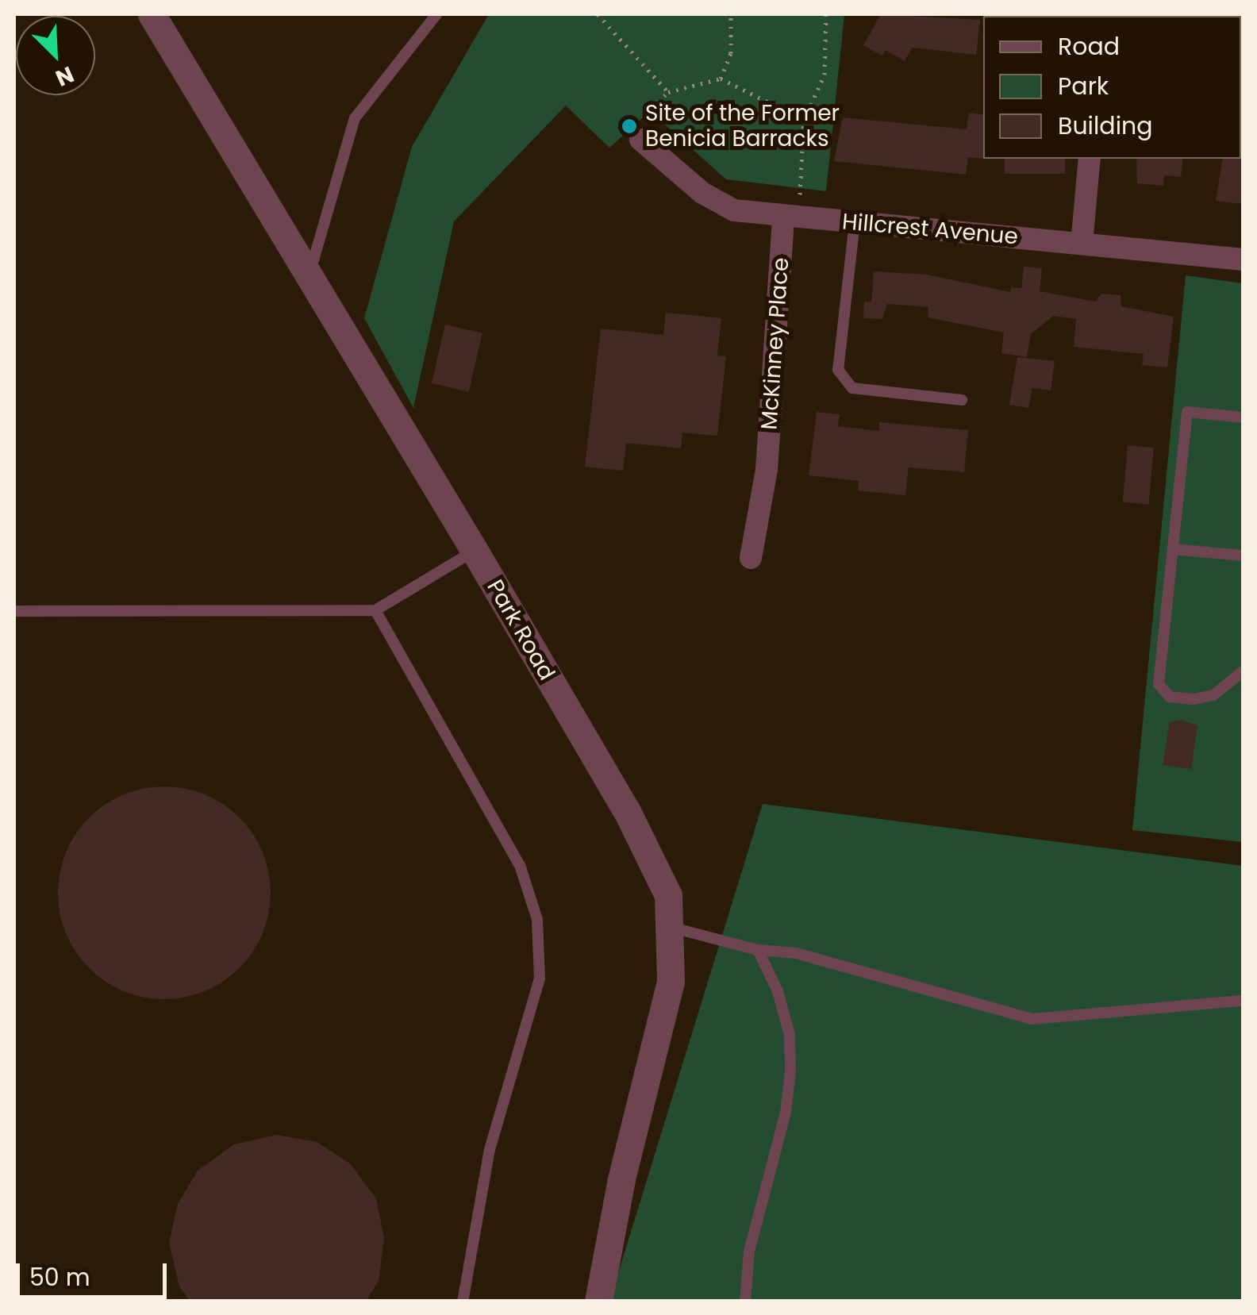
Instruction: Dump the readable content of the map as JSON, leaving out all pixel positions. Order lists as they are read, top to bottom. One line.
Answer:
{"streets":{"street":["Hillcrest Avenue","McKinney Place","Park Road"]},"crossings":[["Hillcrest Avenue","McKinney Place"]],"places":["Site of the Former Benicia Barracks"],"legend":["Road","Park","Building"],"scale_bar":"50 m","north":"bottom right"}
